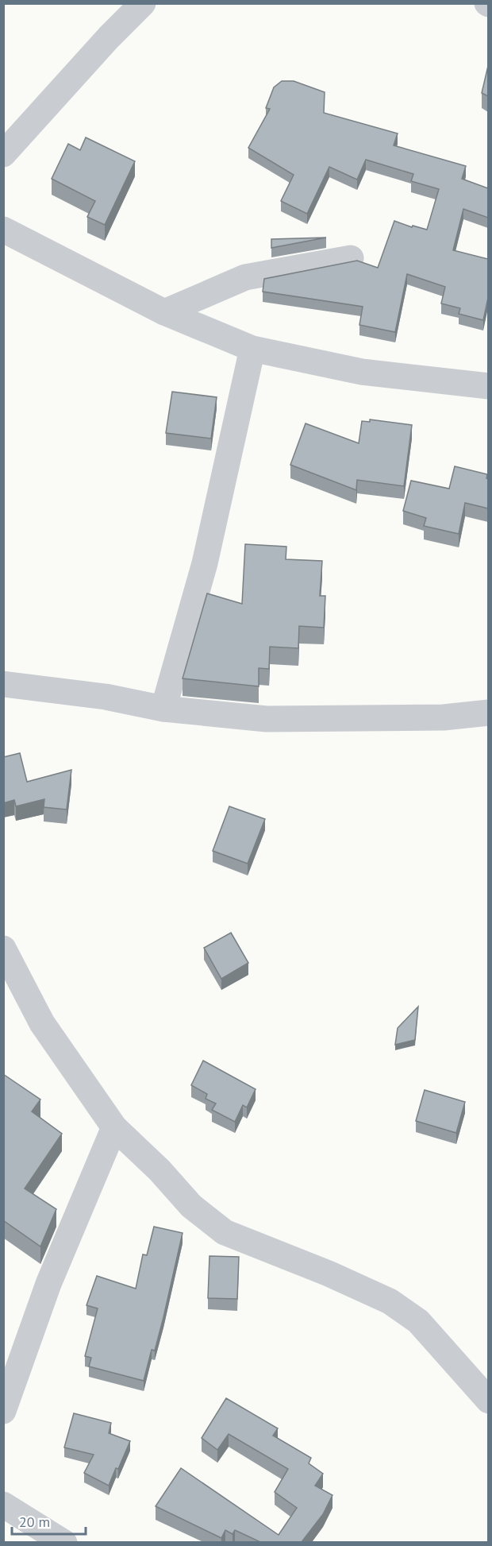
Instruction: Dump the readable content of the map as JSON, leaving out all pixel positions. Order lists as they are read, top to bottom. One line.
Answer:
{"scale_bar":"20 m"}
